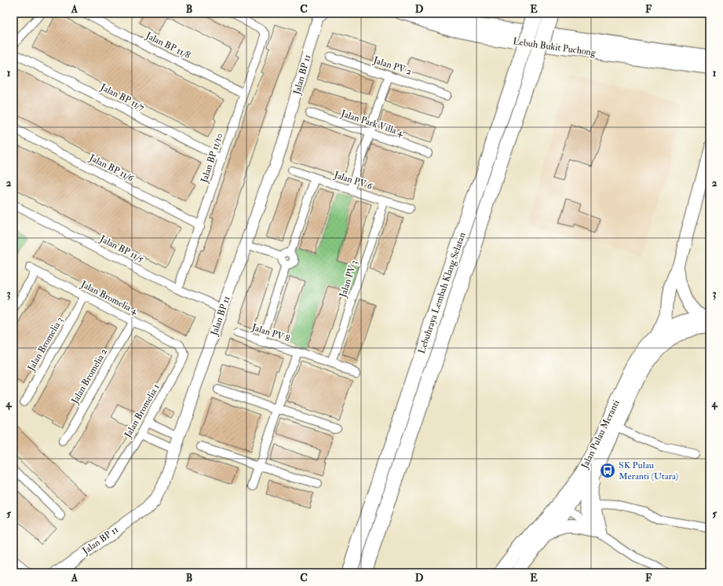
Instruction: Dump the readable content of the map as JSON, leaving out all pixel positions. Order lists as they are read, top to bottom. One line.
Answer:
{"streets":{"highway":["Lebuhraya Lembah Klang Selatan"],"main road":["Lebuh Bukit Puchong","Jalan Pulau Meranti"],"street":["Jalan BP 11/8","Jalan PV 2","Jalan BP 11","Jalan BP 11/7","Jalan Park Villa 4","Jalan BP 11/10","Jalan BP 11/6","Jalan PV 6","Jalan BP 11/5","Jalan PV 3","Jalan Bromelia 4","Jalan PV 8","Jalan Bromelia 3","Jalan Bromelia 2","Jalan Bromelia 1"]},"crossings":[["Jalan BP 11/8","Jalan BP 11/10"],["Jalan BP 11","Jalan BP 11/5"],["Jalan BP 11/7","Jalan BP 11/10"],["Jalan BP 11/10","Jalan BP 11/6"],["Jalan BP 11/10","Jalan BP 11/5"],["Jalan PV 6","Jalan PV 3"],["Jalan PV 3","Jalan PV 8"],["Jalan Bromelia 4","Jalan Bromelia 3"],["Jalan Bromelia 4","Jalan Bromelia 2"],["Jalan Bromelia 4","Jalan Bromelia 1"]],"places":{"bus stop":["SK Pulau Meranti (Utara)"]},"grid":{"columns":["A","B","C","D","E","F"],"rows":["1","2","3","4","5"]}}
